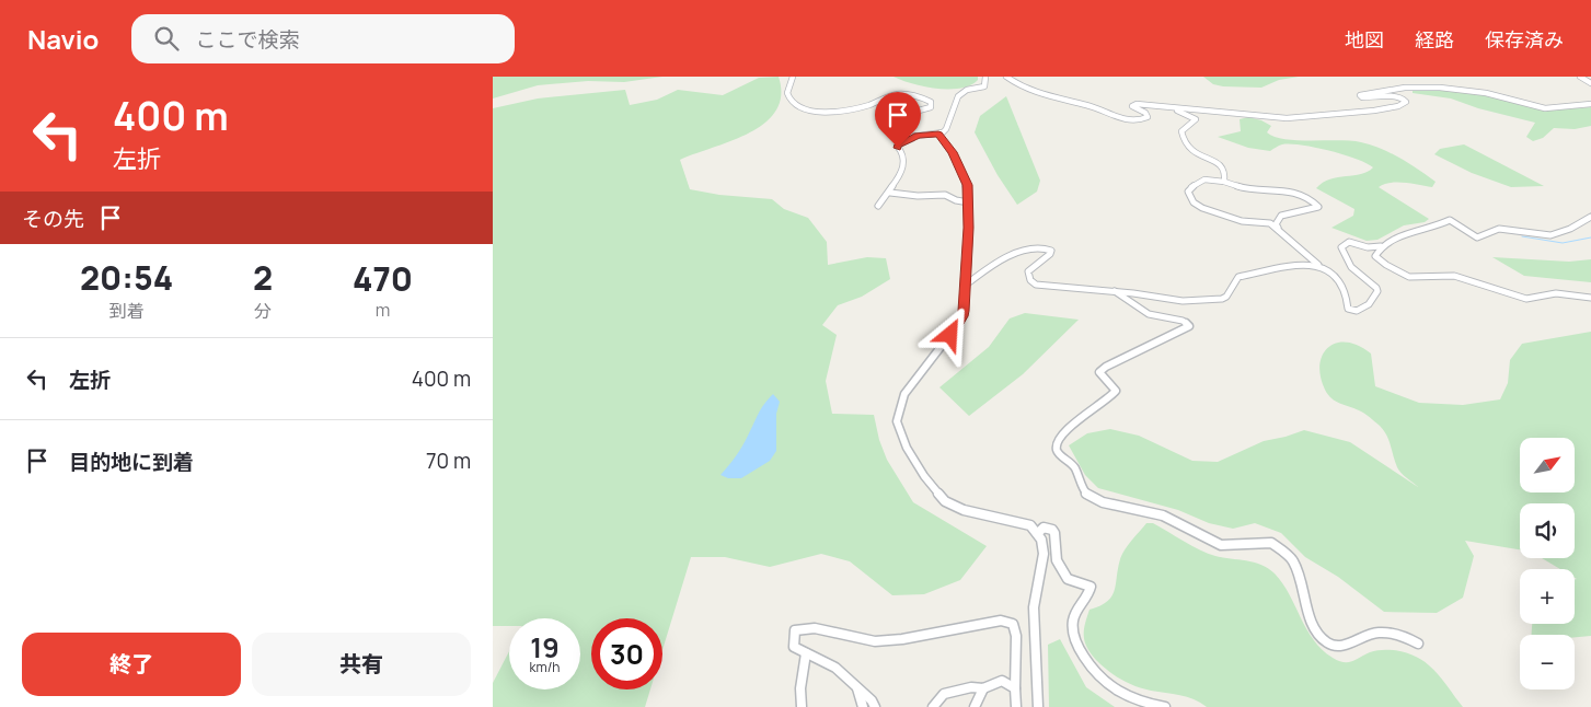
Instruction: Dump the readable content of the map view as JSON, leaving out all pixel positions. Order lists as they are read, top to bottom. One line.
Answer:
{"north":"top right","page":{"header":"Navio","search":"ここで検索","nav":["地図","経路","保存済み"],"turn":["400 m","左折"],"then":"その先","eta":["20:54","到着","2","分","470","m"],"list":[{"name":"左折","value":"400 m"},{"name":"目的地に到着","value":"70 m"}],"map_buttons":["+","−"],"speed":"19 km/h","limit":"30","buttons":["終了","共有"]}}
